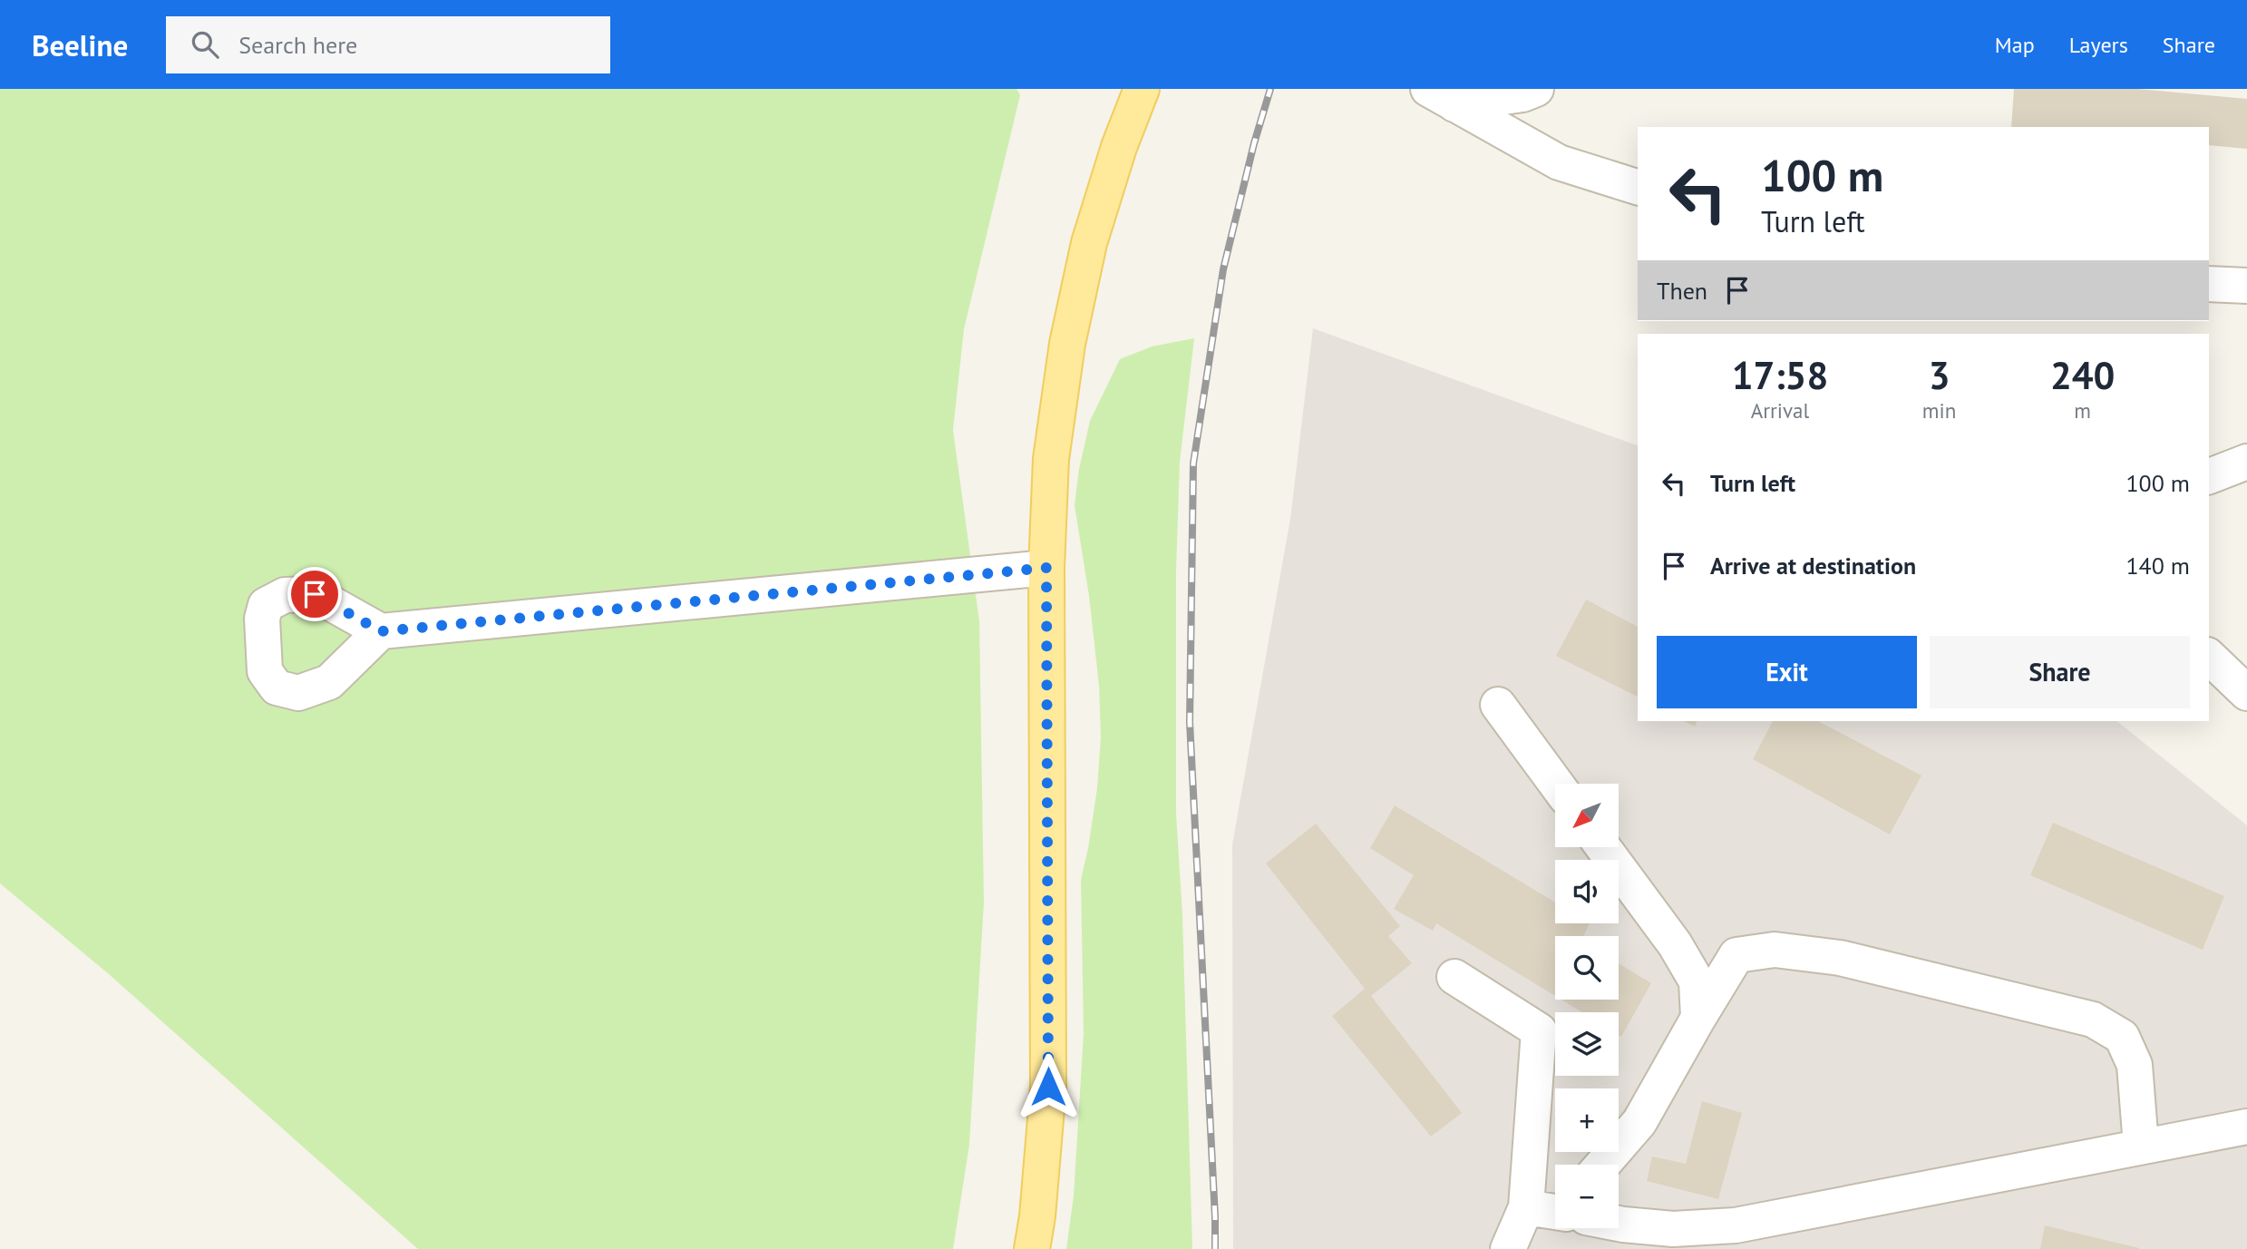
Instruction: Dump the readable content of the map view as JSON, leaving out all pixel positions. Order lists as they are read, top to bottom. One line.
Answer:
{"north":"bottom left","page":{"header":"Beeline","search":"Search here","nav":["Map","Layers","Share"],"turn":["100 m","Turn left"],"then":"Then","eta":["17:58","Arrival","3","min","240","m"],"list":[{"name":"Turn left","value":"100 m"},{"name":"Arrive at destination","value":"140 m"}],"buttons":["Exit","Share"],"map_buttons":["+","−"]}}
